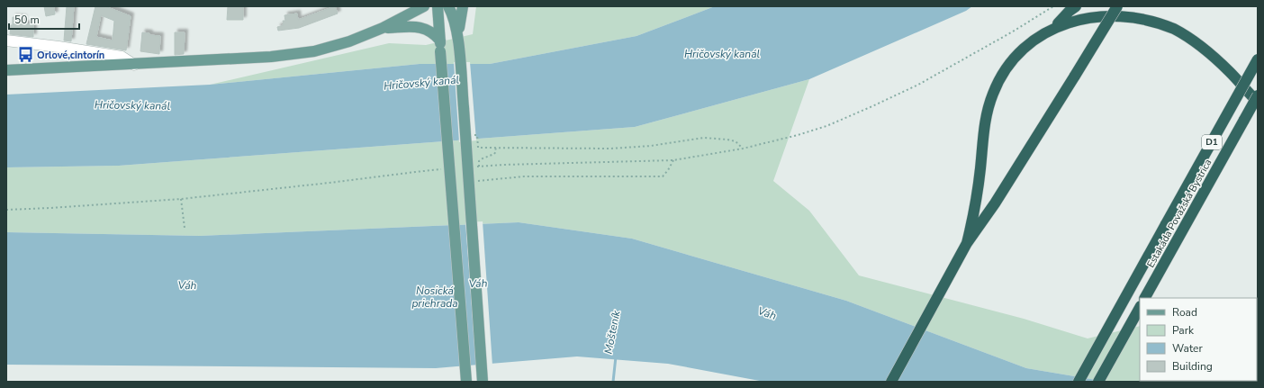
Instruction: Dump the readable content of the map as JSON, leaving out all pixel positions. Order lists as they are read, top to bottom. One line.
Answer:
{"streets":{"highway":["D1","Estakáda Považská Bystrica"]},"water":["Hričovský kanál","Váh","Nosická priehrada","Mošteník"],"places":{"bus stop":["Orlové,cintorín"]},"legend":["Road","Park","Water","Building"],"scale_bar":"50 m"}
